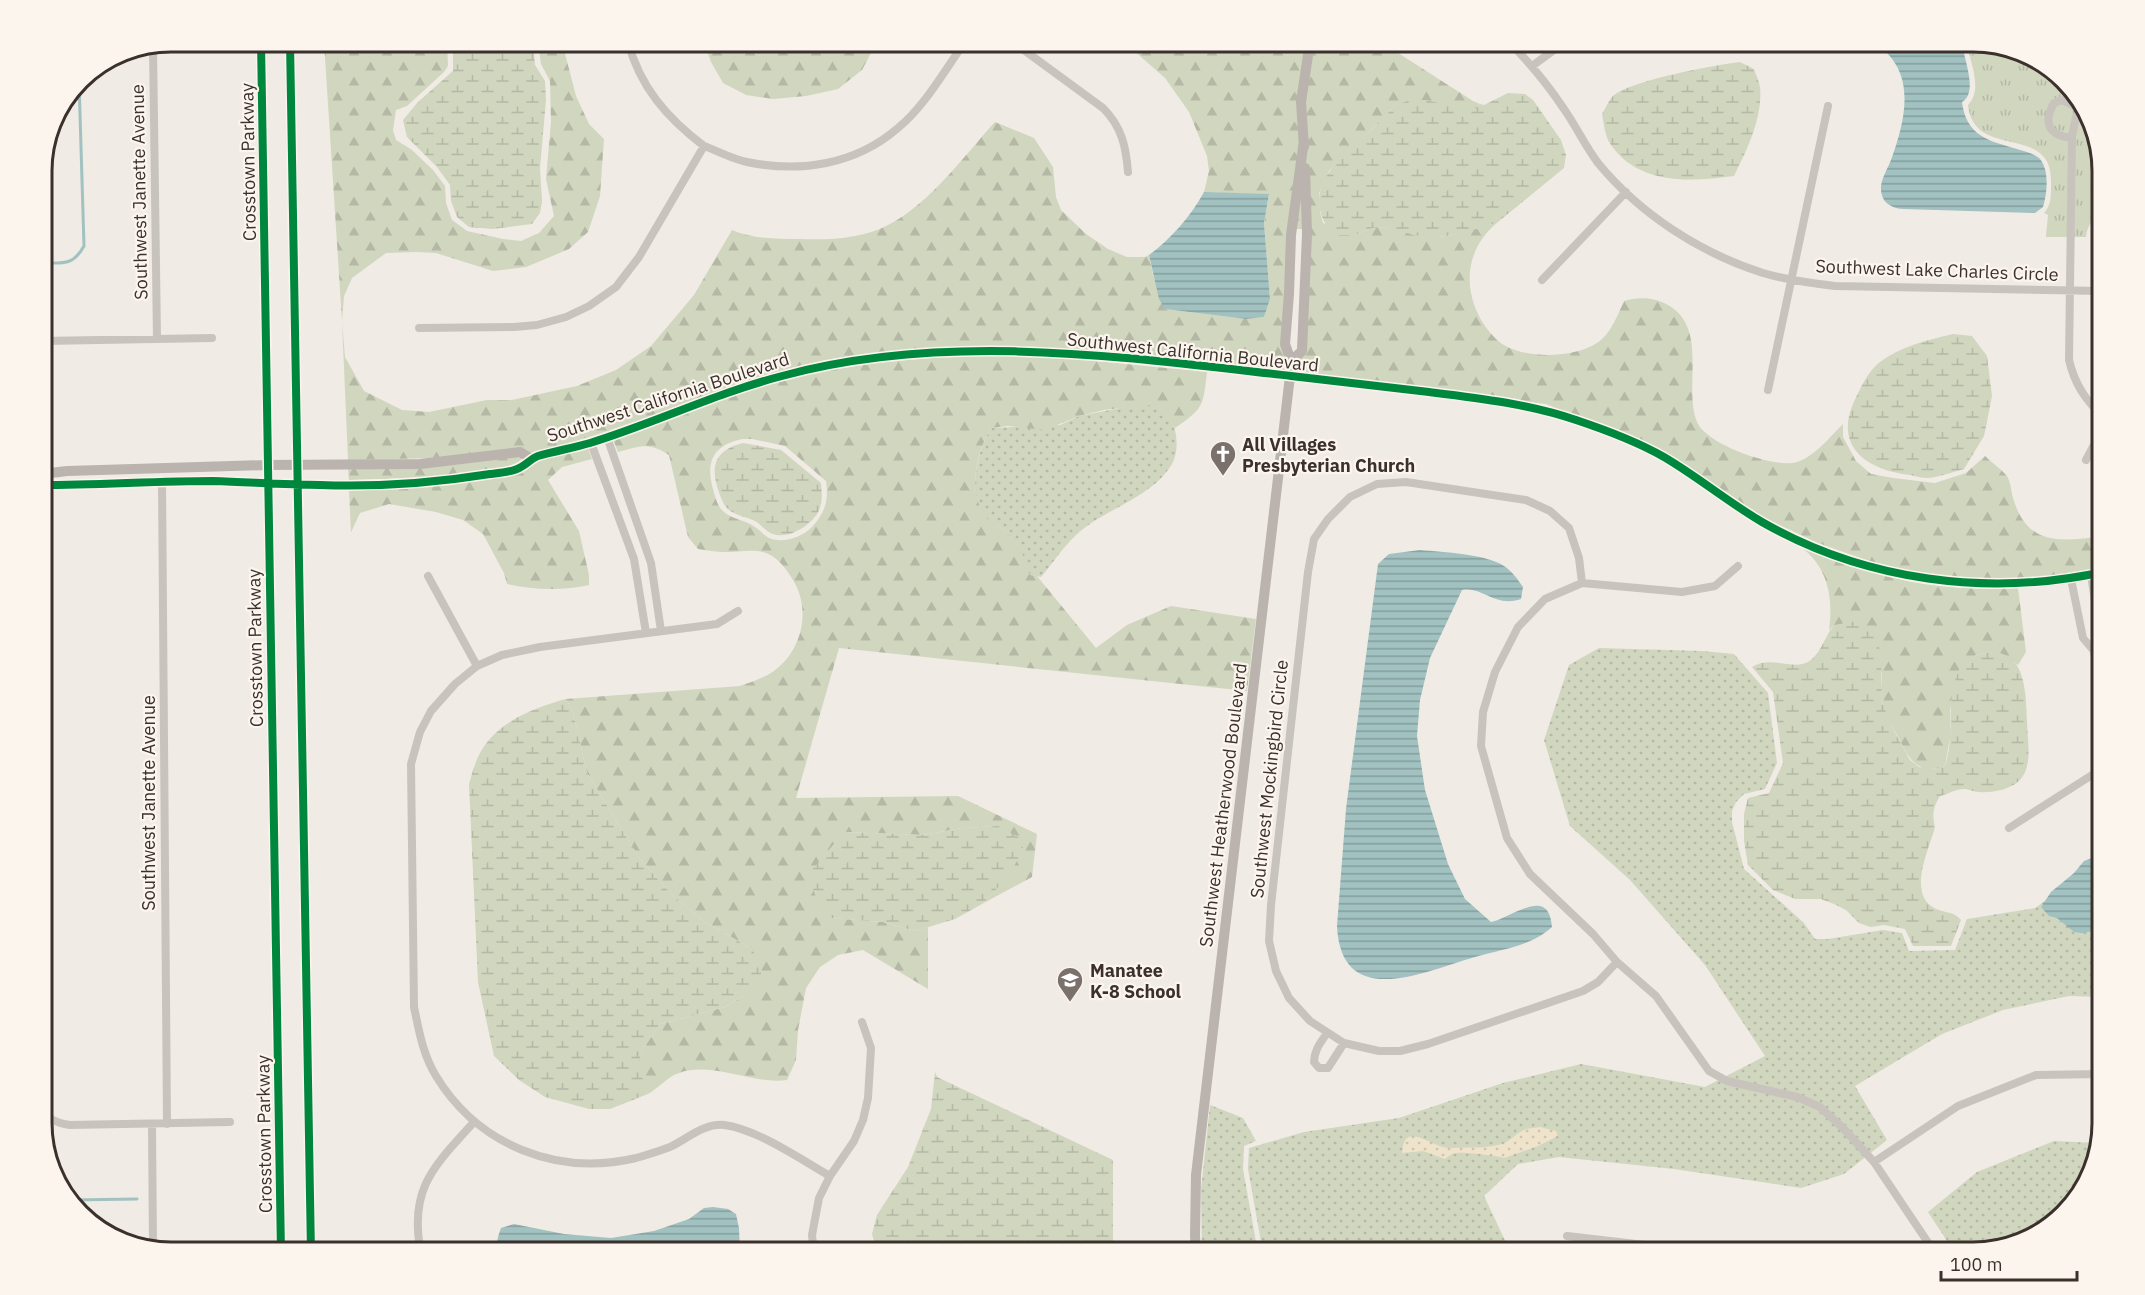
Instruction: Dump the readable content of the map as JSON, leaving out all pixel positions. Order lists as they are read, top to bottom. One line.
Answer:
{"streets":{"street":["Crosstown Parkway","Southwest Janette Avenue","Southwest Lake Charles Circle","Southwest California Boulevard","Southwest Mockingbird Circle","Southwest Heatherwood Boulevard"]},"crossings":[["Crosstown Parkway","Southwest California Boulevard"],["Southwest Janette Avenue","Southwest California Boulevard"],["Southwest California Boulevard","Southwest Heatherwood Boulevard"]],"places":{"church":["All Villages Presbyterian Church"],"school or university":["Manatee K-8 School"]},"scale_bar":"100 m"}
